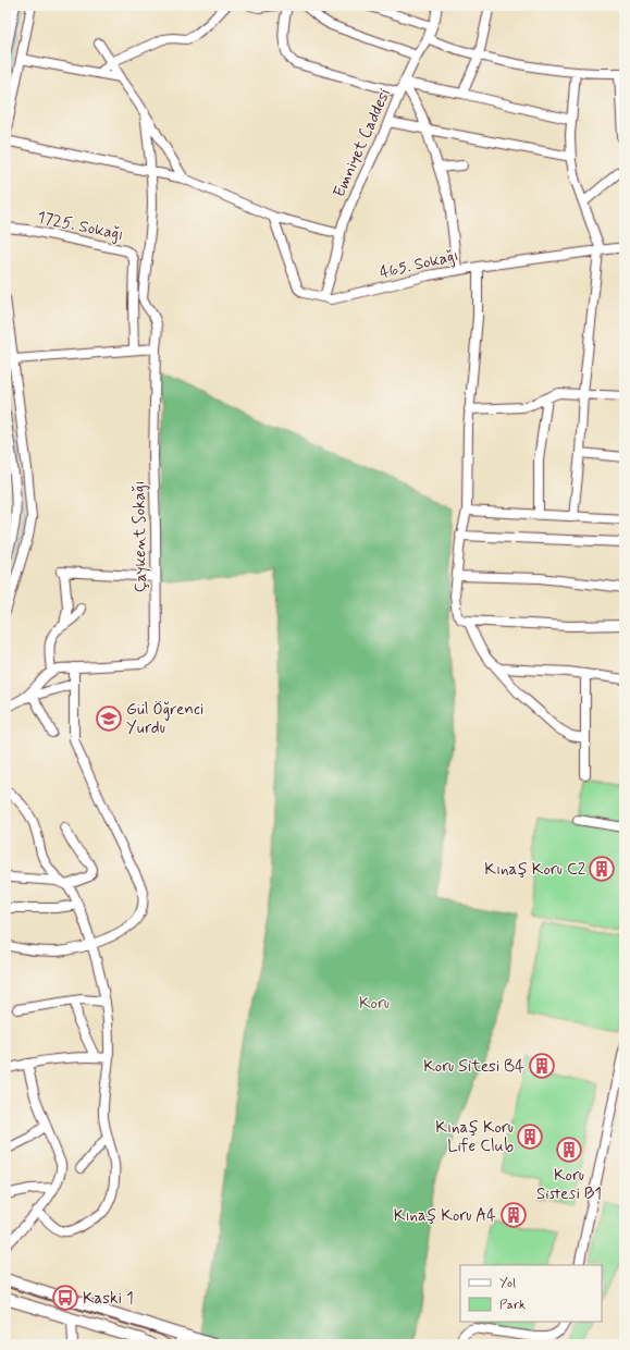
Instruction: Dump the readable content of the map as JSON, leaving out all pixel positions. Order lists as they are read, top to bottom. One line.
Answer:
{"streets":{"street":["Emniyet Caddesi","1725. Sokağı","465. Sokağı","Çaykent Sokağı"]},"crossings":[["Emniyet Caddesi","465. Sokağı"]],"parks":["Koru"],"places":{"school or university":["Gül Öğrenci Yurdu"],"building":["Kınaş Koru C2","Koru Sitesi B4","Kınaş Koru Life Club","Koru Sistesi B1","Kınaş Koru A4"],"bus stop":["Kaski 1"]},"legend":["Yol","Park"]}
